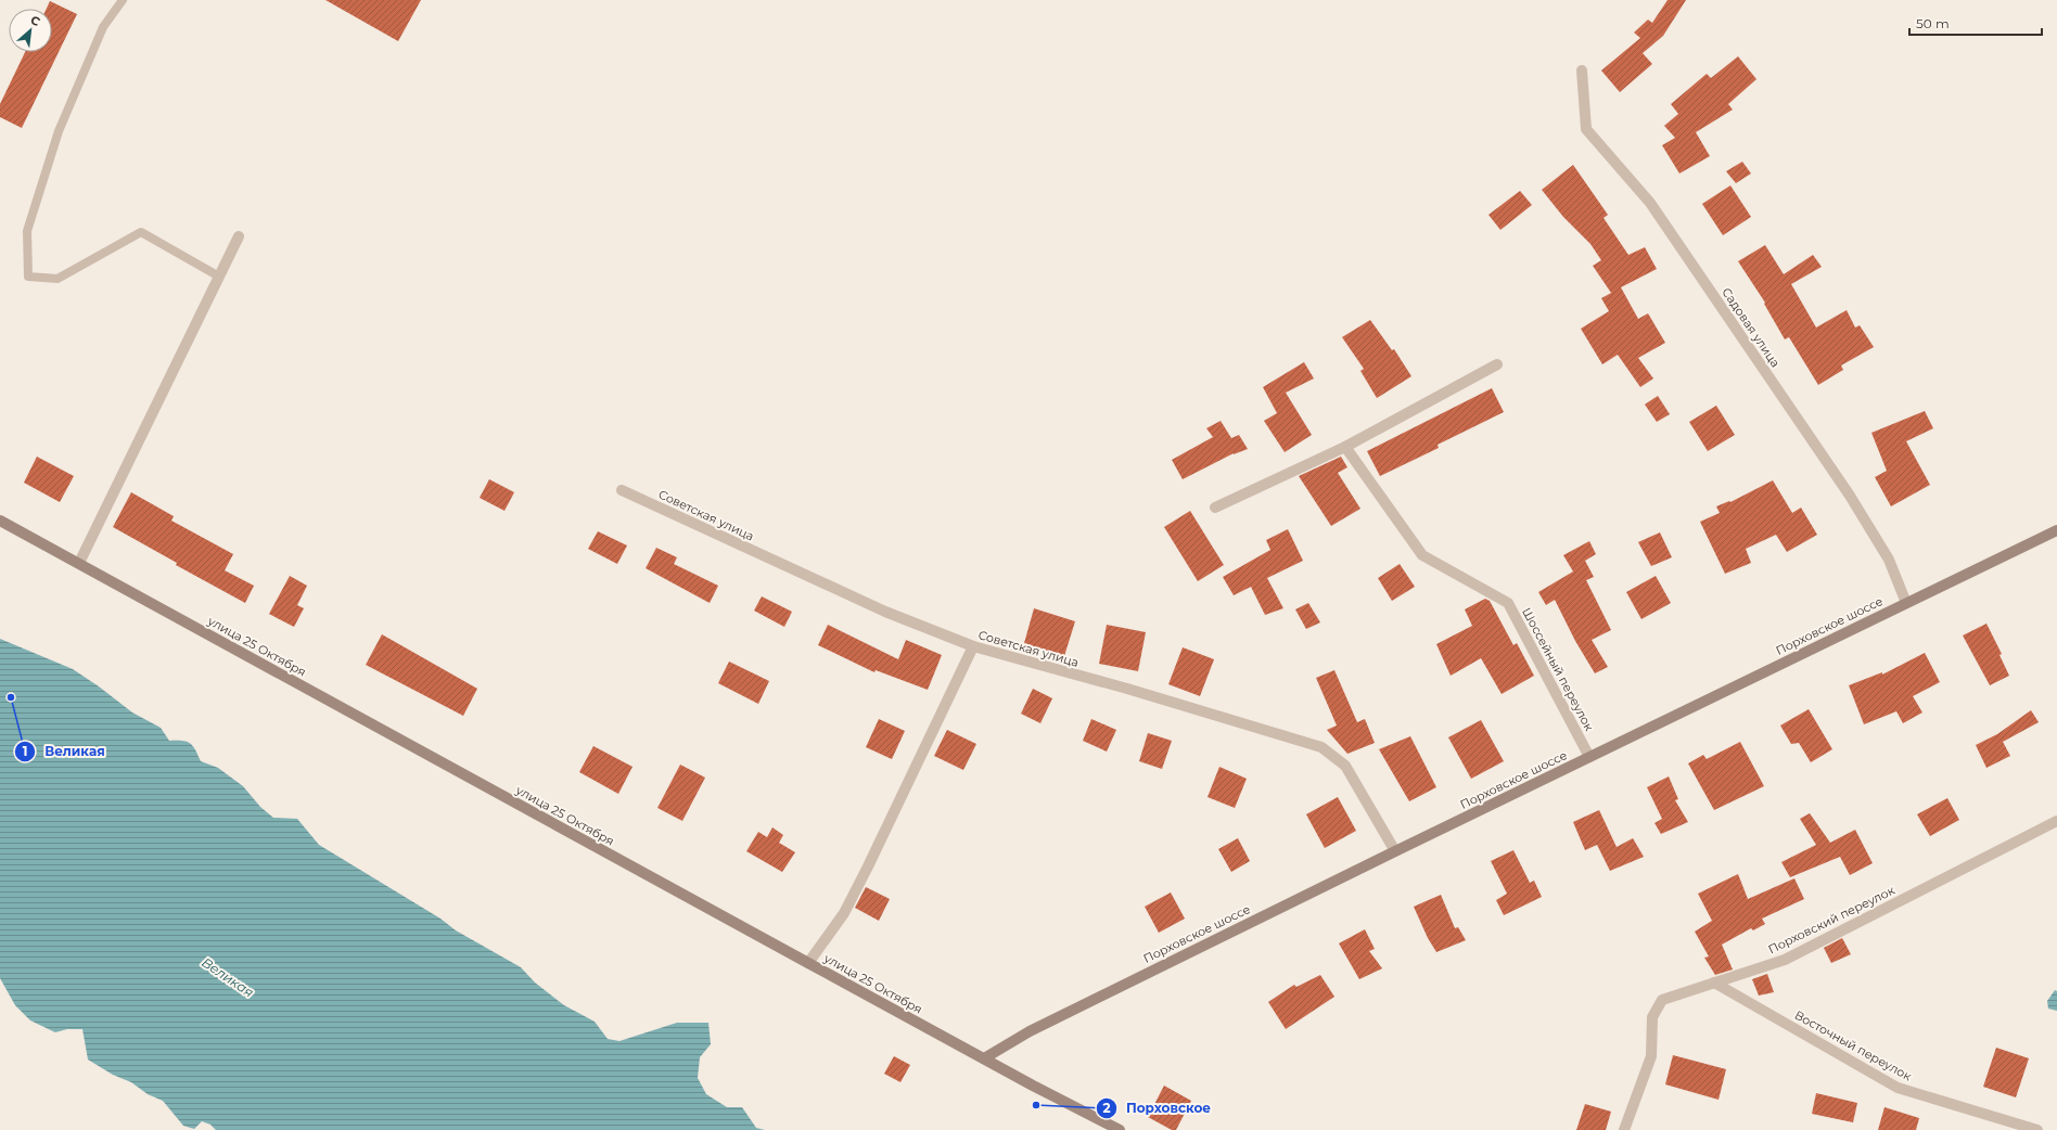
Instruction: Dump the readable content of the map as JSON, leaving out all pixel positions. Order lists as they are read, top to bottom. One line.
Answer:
{"streets":{"main road":["Порховское шоссе","улица 25 Октября"],"street":["Садовая улица","Советская улица","Шоссейный переулок","Порховский переулок","Восточный переулок"]},"crossings":[["Садовая улица","Порховское шоссе"],["Советская улица","Порховское шоссе"],["Порховское шоссе","улица 25 Октября"],["Порховское шоссе","Шоссейный переулок"],["Порховский переулок","Восточный переулок"]],"water":["Великая"],"places":["Великая","Порховское"],"scale_bar":"50 m","north":"top right"}
